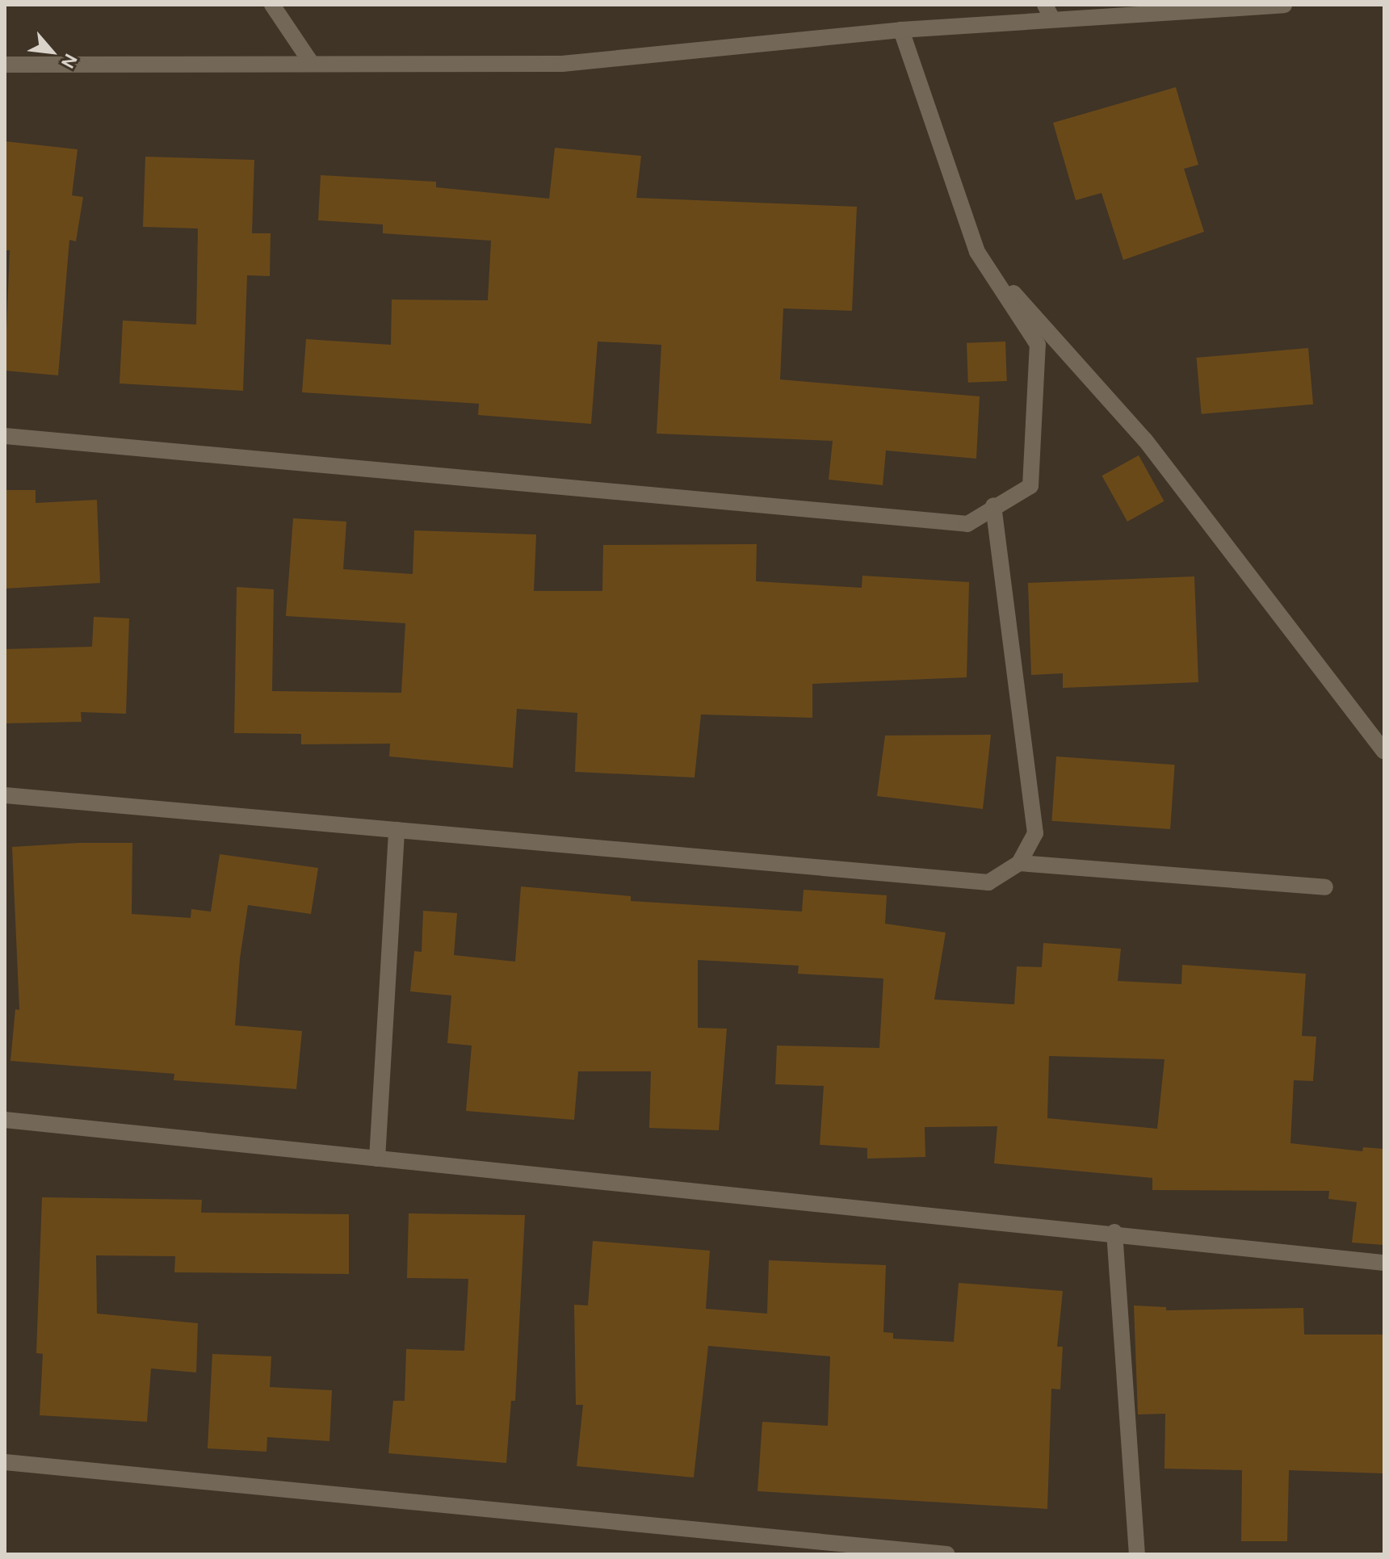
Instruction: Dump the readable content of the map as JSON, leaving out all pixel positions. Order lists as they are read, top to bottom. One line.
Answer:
{"north":"bottom right"}
